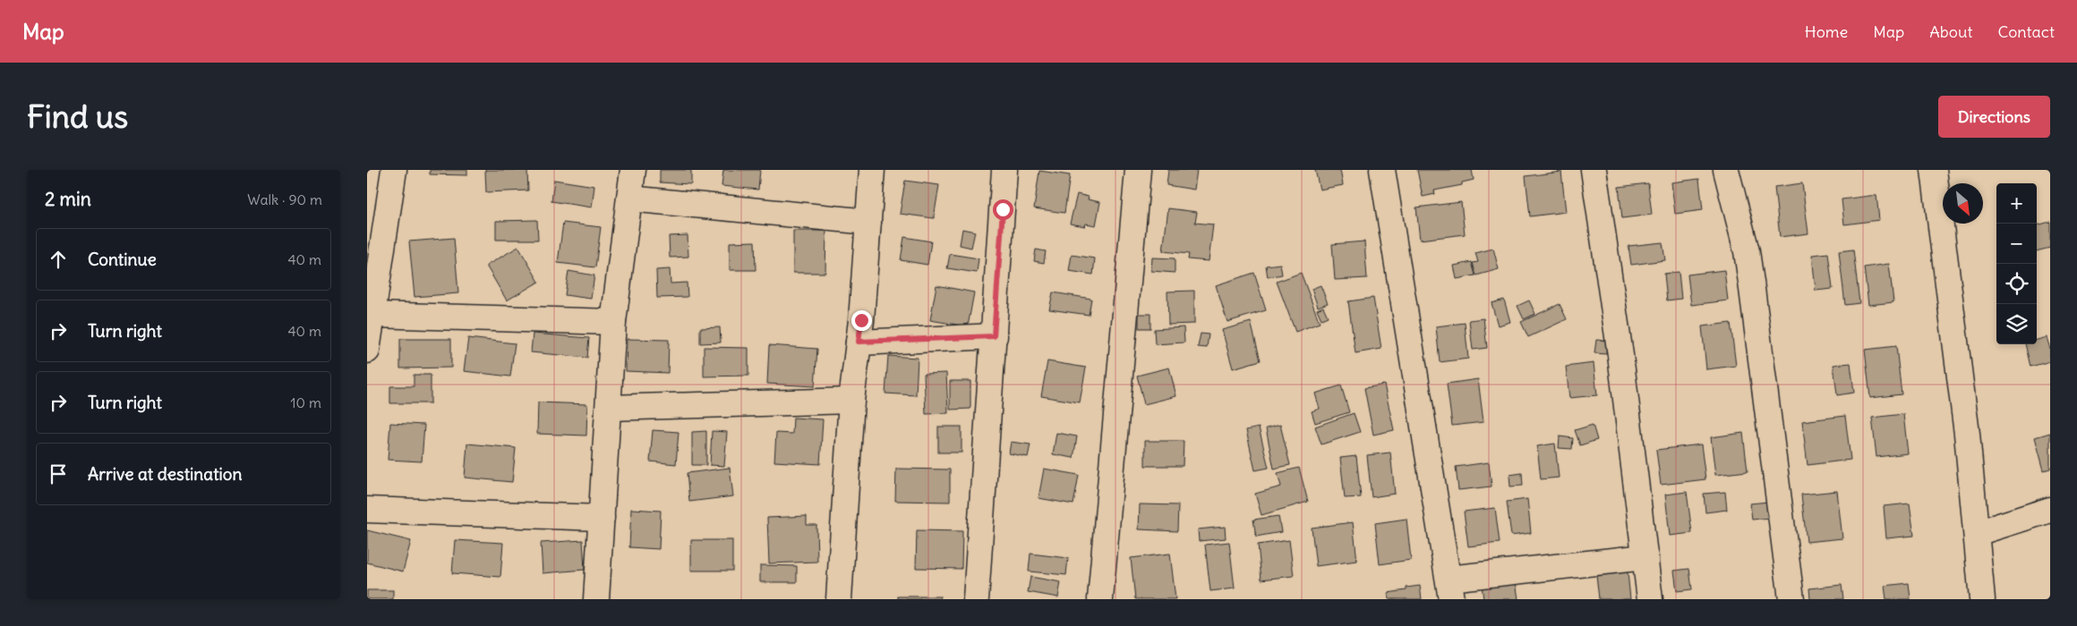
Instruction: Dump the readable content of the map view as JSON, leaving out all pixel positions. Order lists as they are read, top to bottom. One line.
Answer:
{"north":"bottom right","page":{"header":"Map","nav":["Home","Map","About","Contact"],"buttons":"Directions","title":"Find us","heading":["2 min","Walk · 90 m"],"map_buttons":["+","−"],"list":[["Continue","40 m"],["Turn right","40 m"],["Turn right","10 m"],"Arrive at destination"]}}
